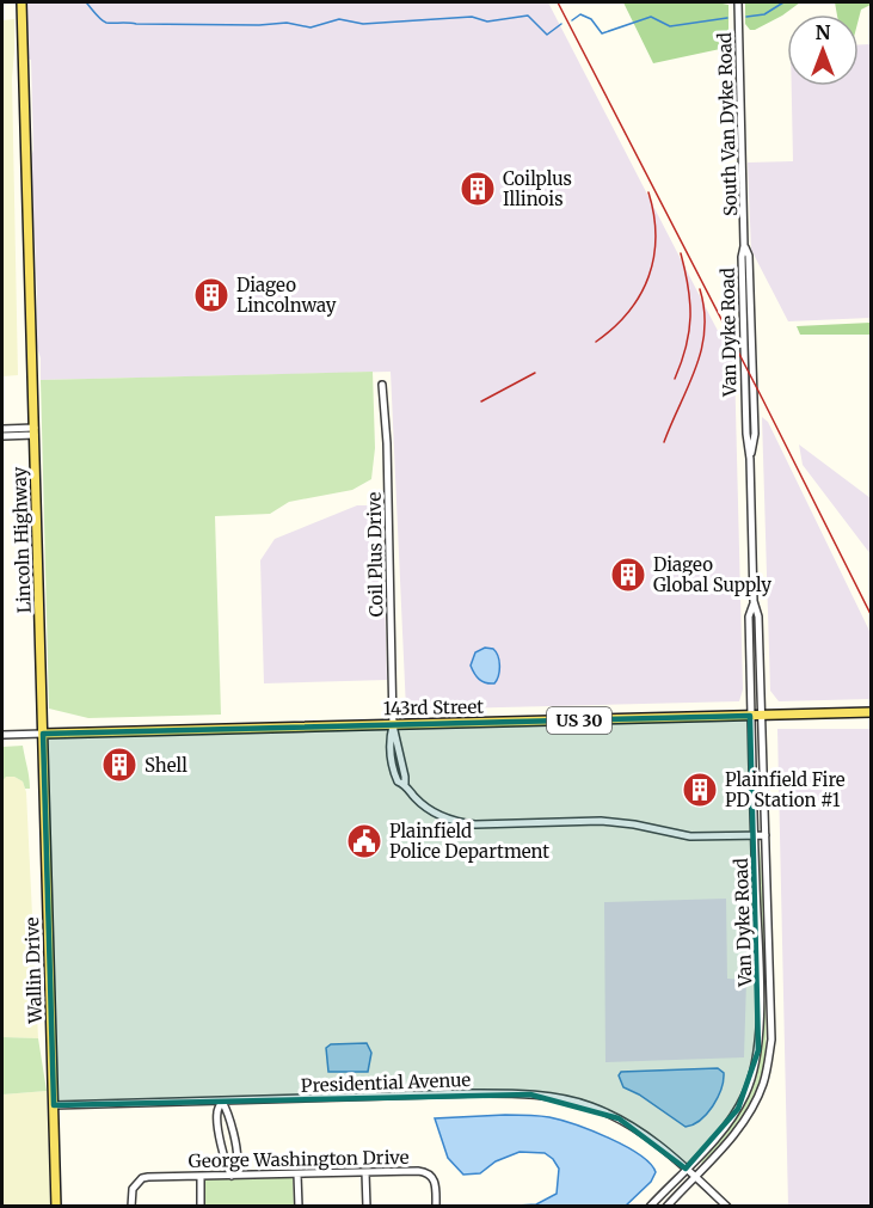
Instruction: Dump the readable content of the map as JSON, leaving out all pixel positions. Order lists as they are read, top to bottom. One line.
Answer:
{"streets":{"main road":["Lincoln Highway","143rd Street","US 30","Wallin Drive"],"street":["South Van Dyke Road","Van Dyke Road","Coil Plus Drive","Presidential Avenue","George Washington Drive"]},"crossings":[["South Van Dyke Road","Van Dyke Road"],["Van Dyke Road","Coil Plus Drive"],["Van Dyke Road","143rd Street"],["Van Dyke Road","Presidential Avenue"],["Lincoln Highway","143rd Street"],["Lincoln Highway","Wallin Drive"],["Coil Plus Drive","143rd Street"],["143rd Street","Wallin Drive"],["Wallin Drive","Presidential Avenue"]],"places":{"building":["Coilplus Illinois","Diageo Lincolnway","Diageo Global Supply","Shell","Plainfield Fire PD Station #1"],"public building":["Plainfield Police Department"]},"north":"top"}
